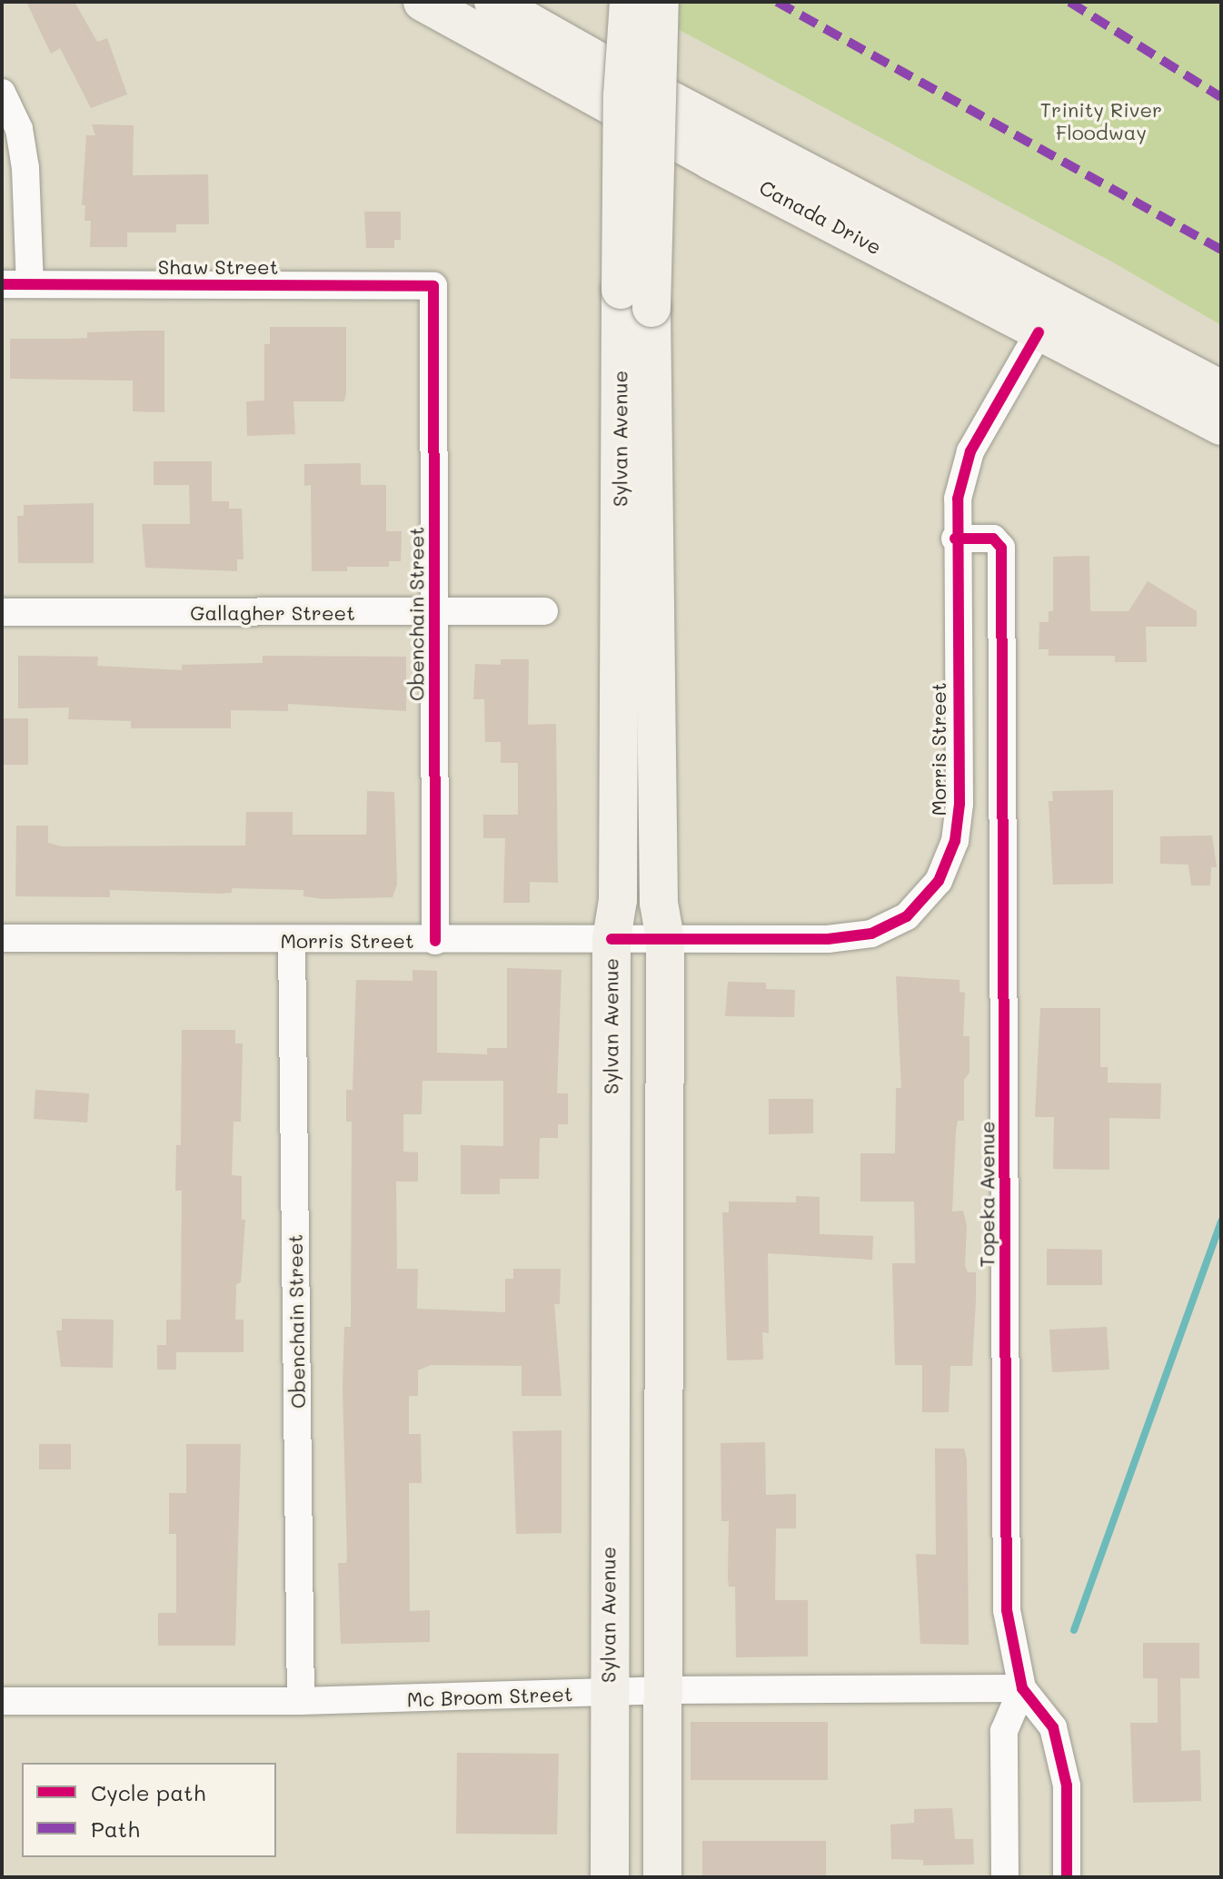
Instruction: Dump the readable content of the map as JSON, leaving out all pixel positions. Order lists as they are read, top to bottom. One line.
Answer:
{"streets":{"main road":["Canada Drive","Sylvan Avenue"],"street":["Shaw Street","Gallagher Street","Obenchain Street","Morris Street","Topeka Avenue","Mc Broom Street"]},"crossings":[["Canada Drive","Morris Street"],["Shaw Street","Obenchain Street"],["Sylvan Avenue","Morris Street"],["Sylvan Avenue","Mc Broom Street"],["Gallagher Street","Obenchain Street"],["Obenchain Street","Morris Street"],["Obenchain Street","Mc Broom Street"],["Morris Street","Topeka Avenue"],["Topeka Avenue","Mc Broom Street"]],"parks":["Trinity River Floodway"],"legend":["Cycle path","Path"]}
